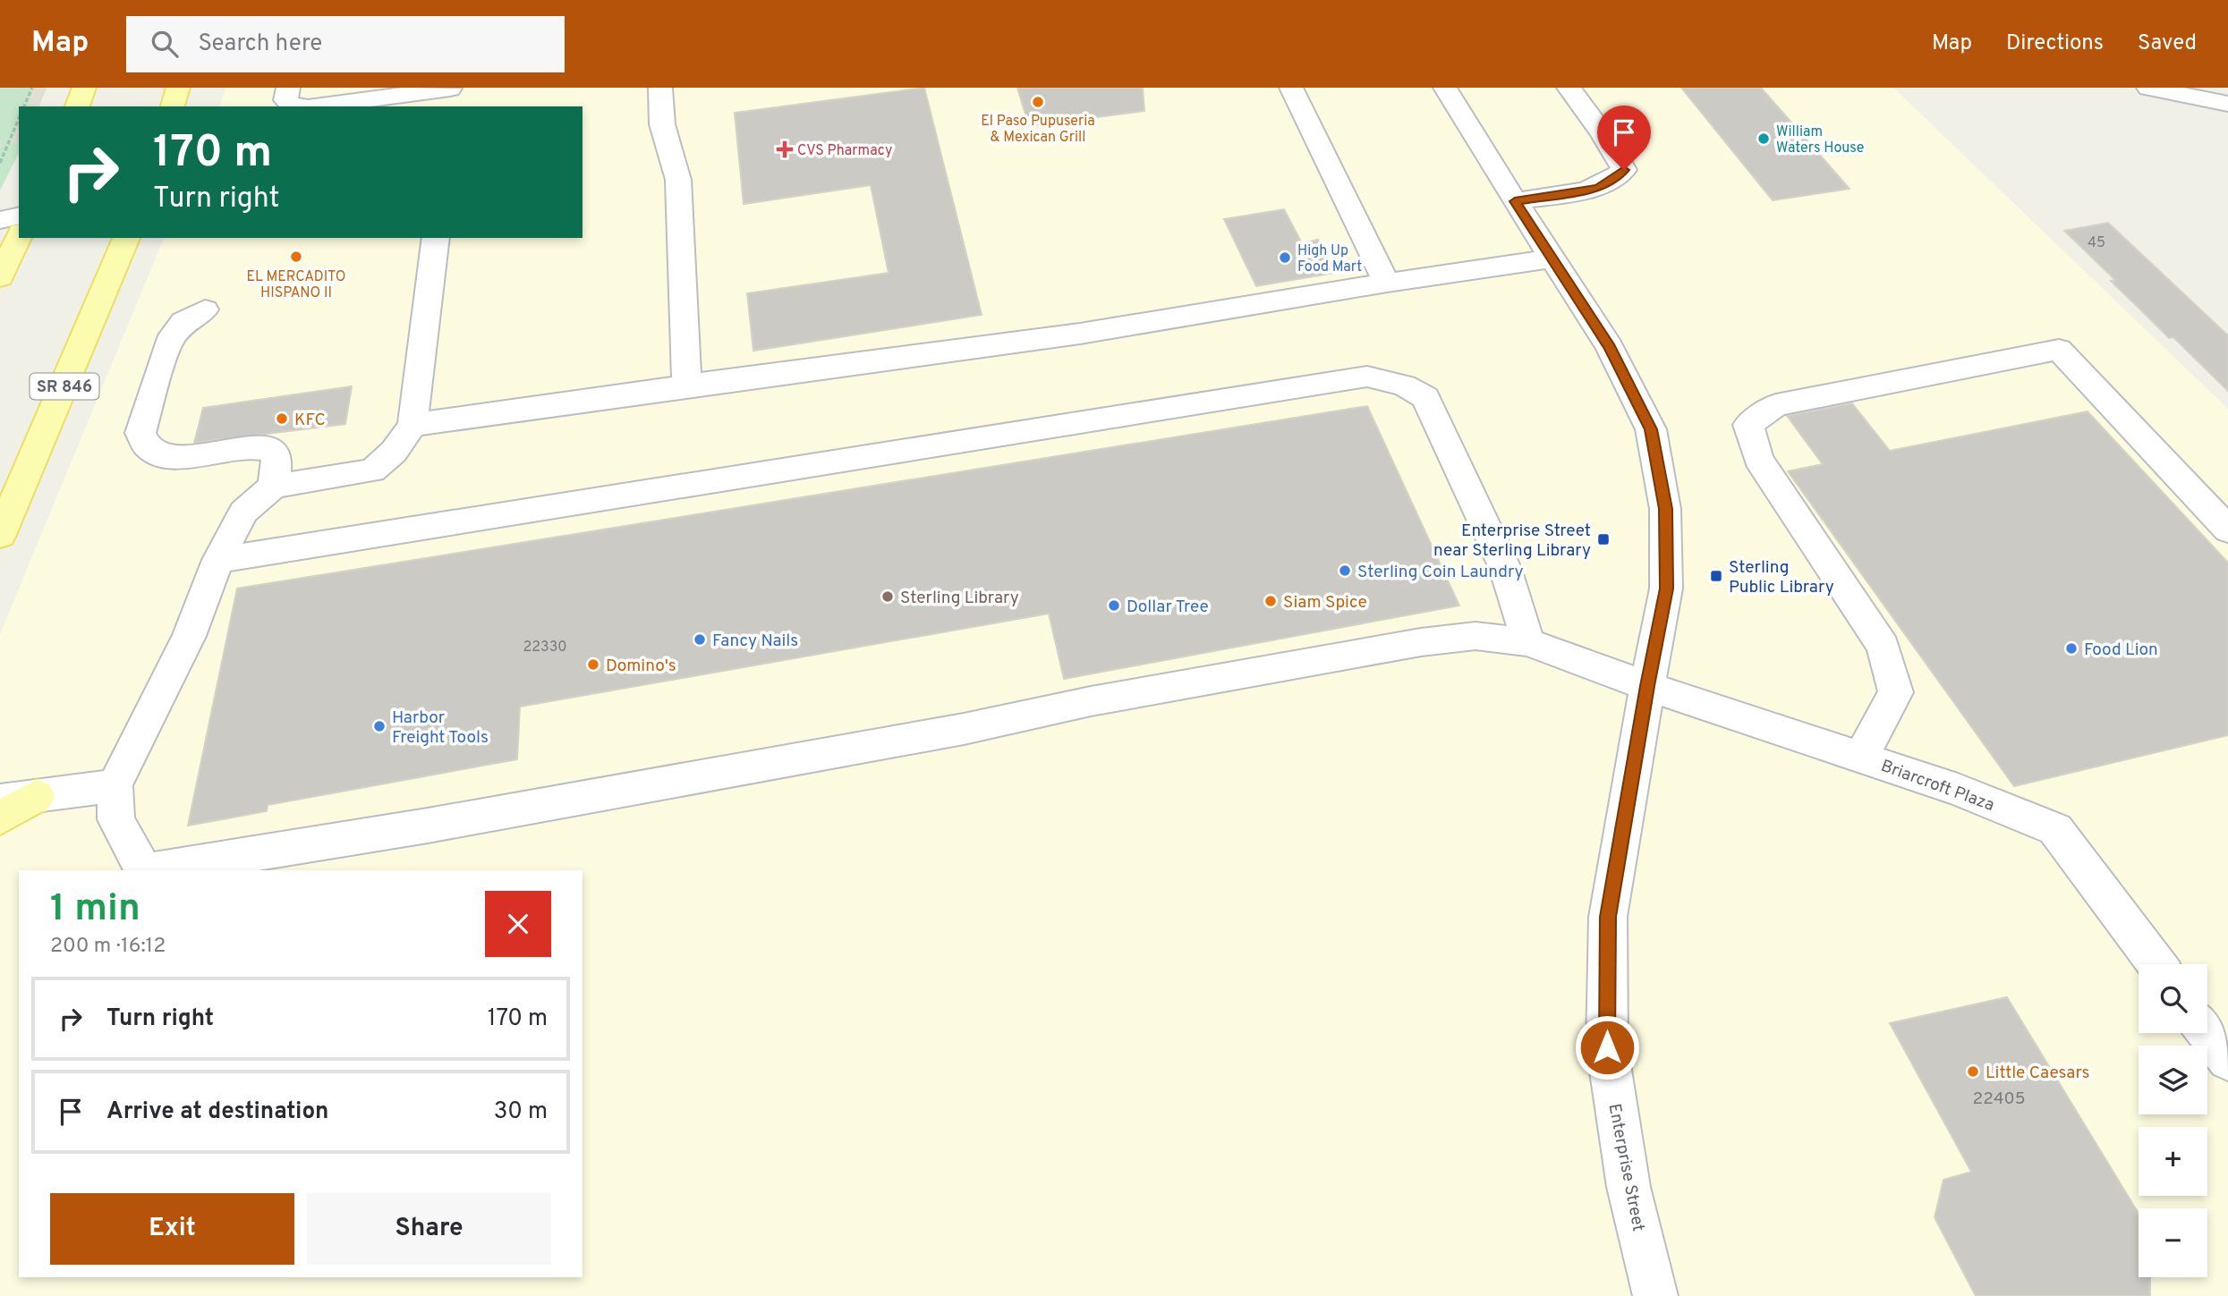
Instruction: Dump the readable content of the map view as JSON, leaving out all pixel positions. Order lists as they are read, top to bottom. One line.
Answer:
{"streets":{"main road":["SR 846"],"street":["Briarcroft Plaza","Enterprise Street"]},"crossings":[["Briarcroft Plaza","Enterprise Street"]],"places":{"other":["El Paso Pupuseria & Mexican Grill","William Waters House","EL MERCADITO HISPANO II","High Up Food Mart","KFC","Sterling Coin Laundry","Sterling Library","Siam Spice","Dollar Tree","Fancy Nails","Food Lion","Domino's","Harbor Freight Tools","Little Caesars"],"health":["CVS Pharmacy"],"transit":["Enterprise Street near Sterling Library","Sterling Public Library"]},"house_numbers":["45","22330","22405"],"page":{"header":"Map","search":"Search here","nav":["Map","Directions","Saved"],"turn":["170 m","Turn right"],"heading":["1 min","200 m · 16:12"],"map_buttons":["+","−"],"list":[{"name":"Turn right","value":"170 m"},{"name":"Arrive at destination","value":"30 m"}],"buttons":["Exit","Share"]}}
